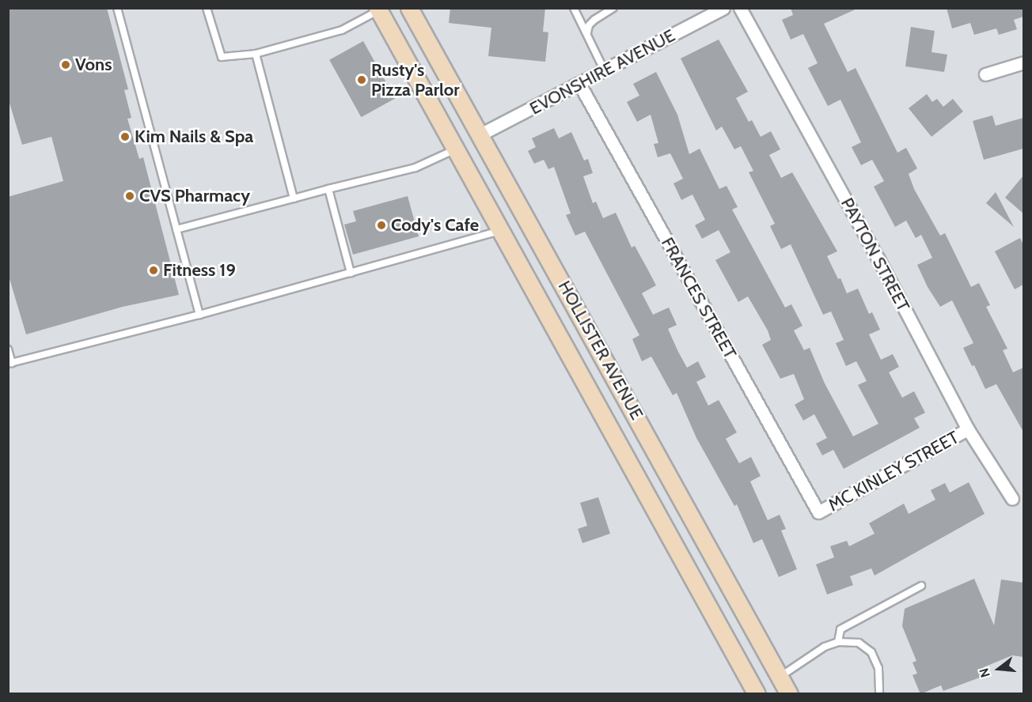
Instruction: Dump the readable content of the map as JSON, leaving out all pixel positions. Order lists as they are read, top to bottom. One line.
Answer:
{"streets":{"main road":["HOLLISTER AVENUE"],"street":["EVONSHIRE AVENUE","PAYTON STREET","FRANCES STREET","MC KINLEY STREET"]},"crossings":[["EVONSHIRE AVENUE","FRANCES STREET"],["EVONSHIRE AVENUE","HOLLISTER AVENUE"],["PAYTON STREET","MC KINLEY STREET"],["FRANCES STREET","MC KINLEY STREET"]],"places":["Vons","Rusty's Pizza Parlor","Kim Nails & Spa","CVS Pharmacy","Cody's Cafe","Fitness 19"],"north":"left"}
